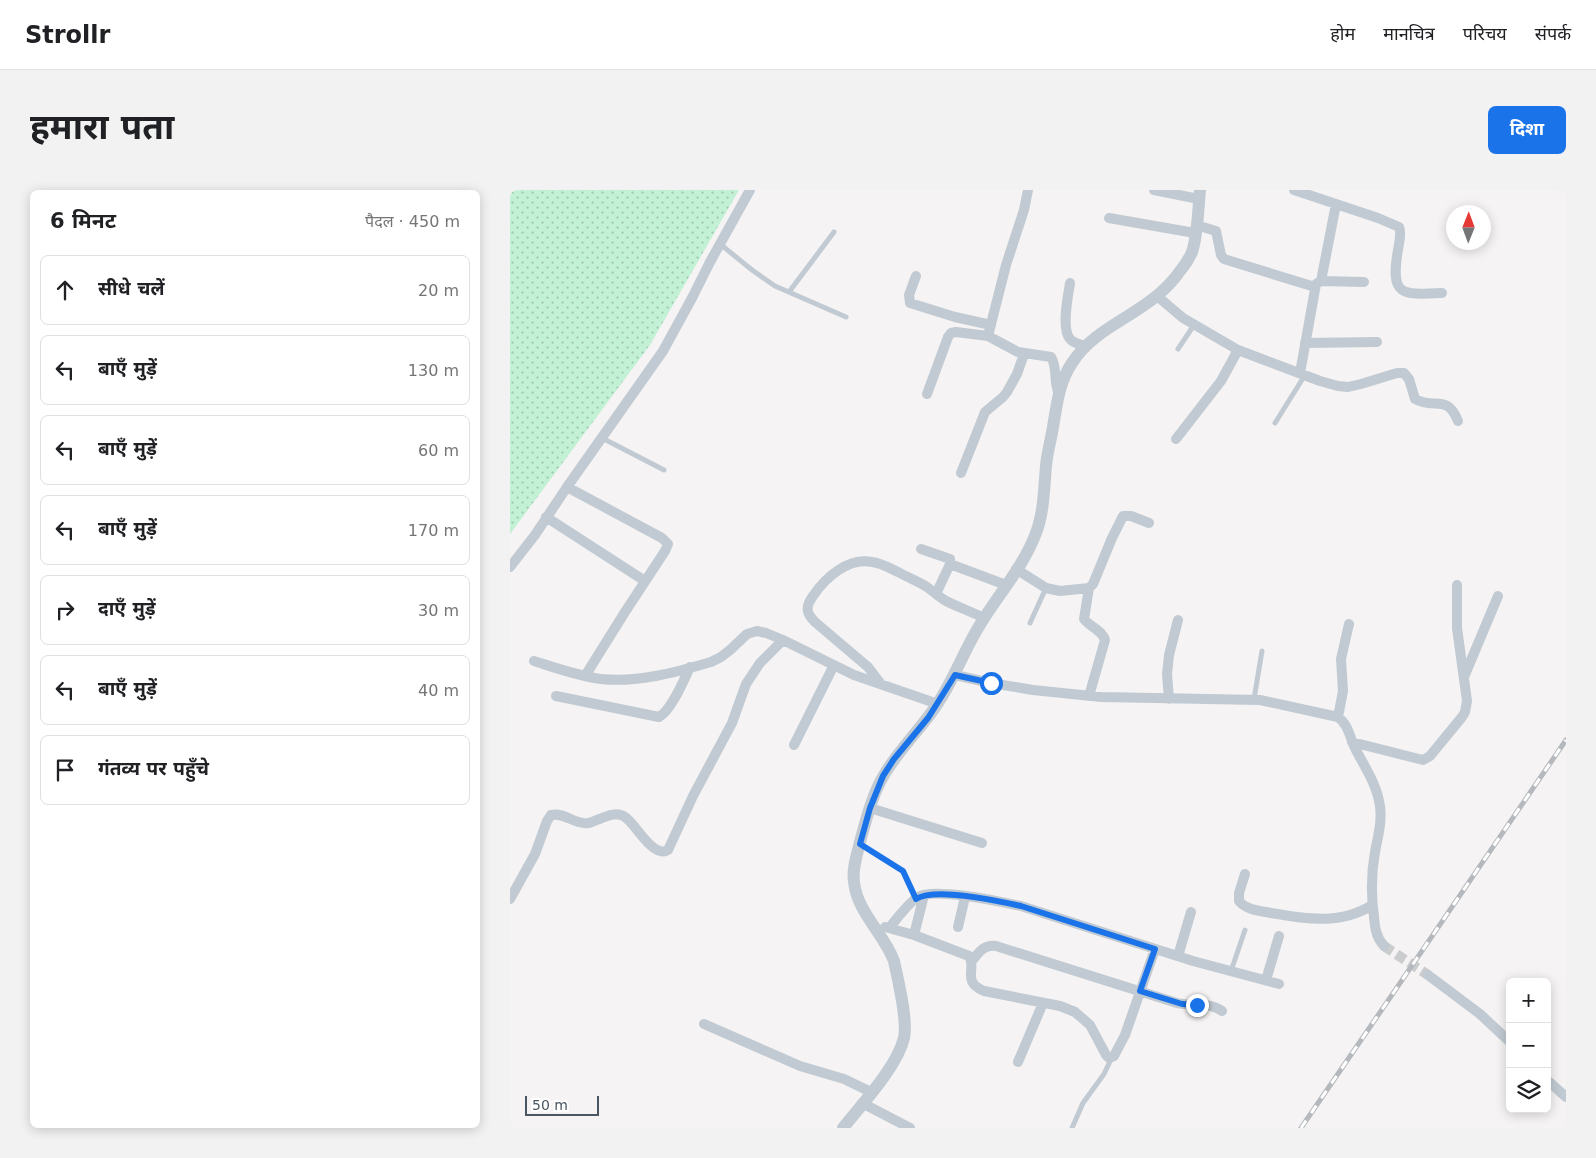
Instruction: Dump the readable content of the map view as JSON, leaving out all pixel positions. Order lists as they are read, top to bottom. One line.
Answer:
{"scale_bar":"50 m","north":"top","page":{"header":"Strollr","nav":["होम","मानचित्र","परिचय","संपर्क"],"buttons":"दिशा","title":"हमारा पता","heading":["6 मिनट","पैदल · 450 m"],"list":[["सीधे चलें","20 m"],["बाएँ मुड़ें","130 m"],["बाएँ मुड़ें","60 m"],["बाएँ मुड़ें","170 m"],["दाएँ मुड़ें","30 m"],["बाएँ मुड़ें","40 m"],"गंतव्य पर पहुँचे"],"map_buttons":["+","−"],"scale":"50 m"}}
